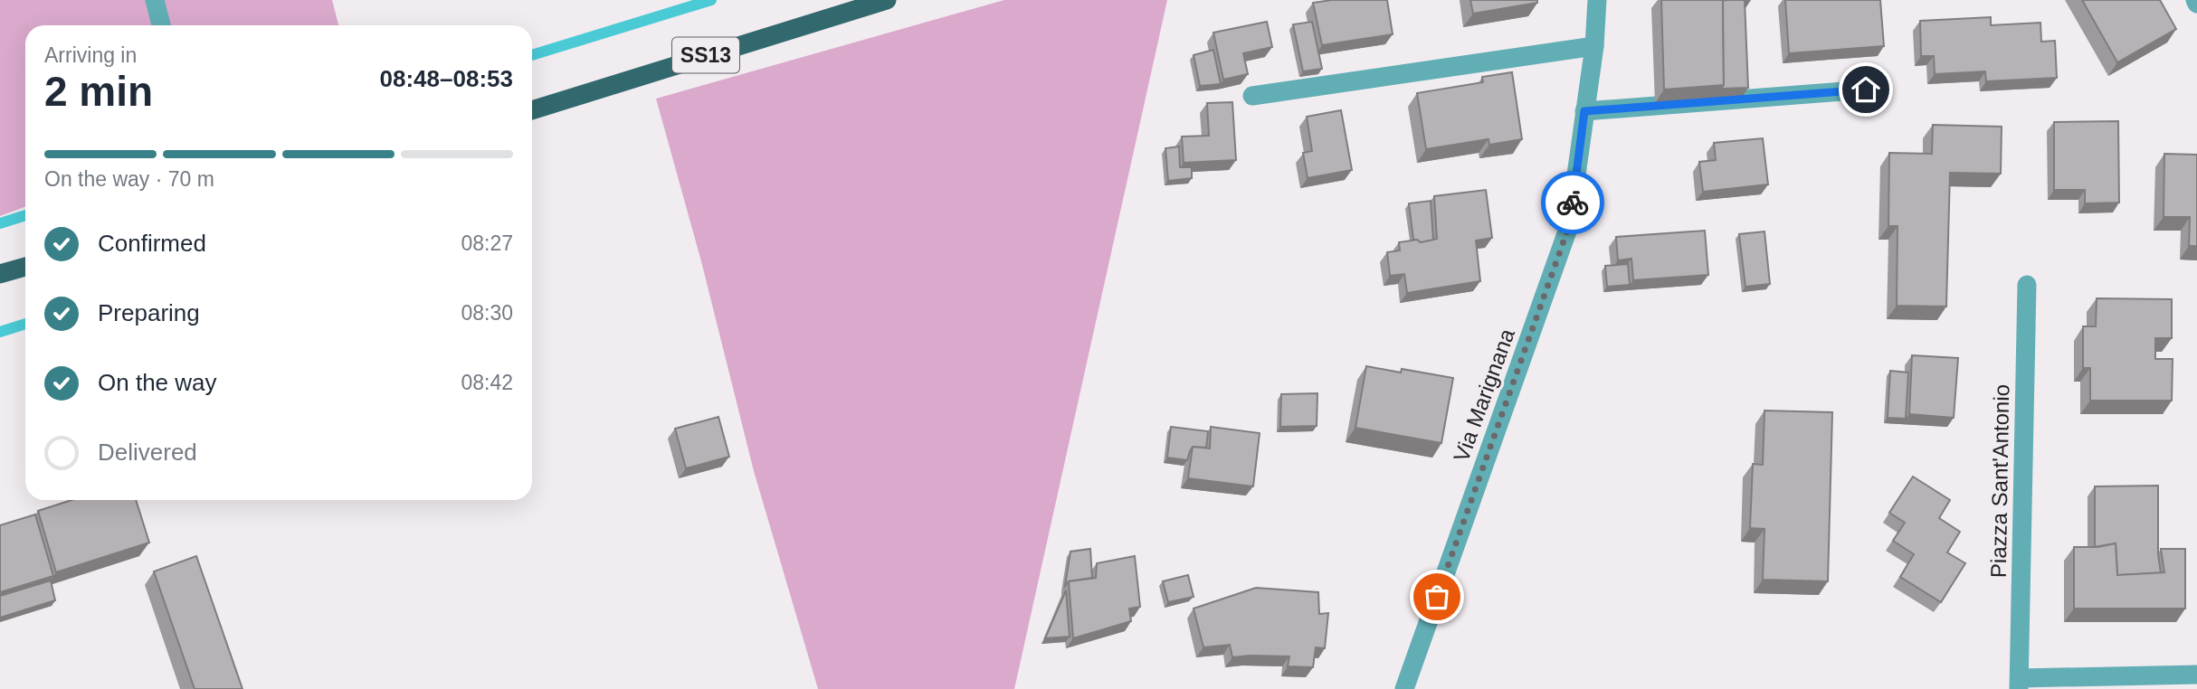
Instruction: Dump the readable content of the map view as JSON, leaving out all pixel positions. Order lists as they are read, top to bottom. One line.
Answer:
{"streets":{"main road":["SS13"],"street":["Via Marignana","Piazza Sant'Antonio"]},"page":{"heading":["2 min","Arriving in","08:48–08:53"],"bar":"On the way · 70 m","list":[["Confirmed","08:27"],["Preparing","08:30"],["On the way","08:42"],"Delivered"]}}
